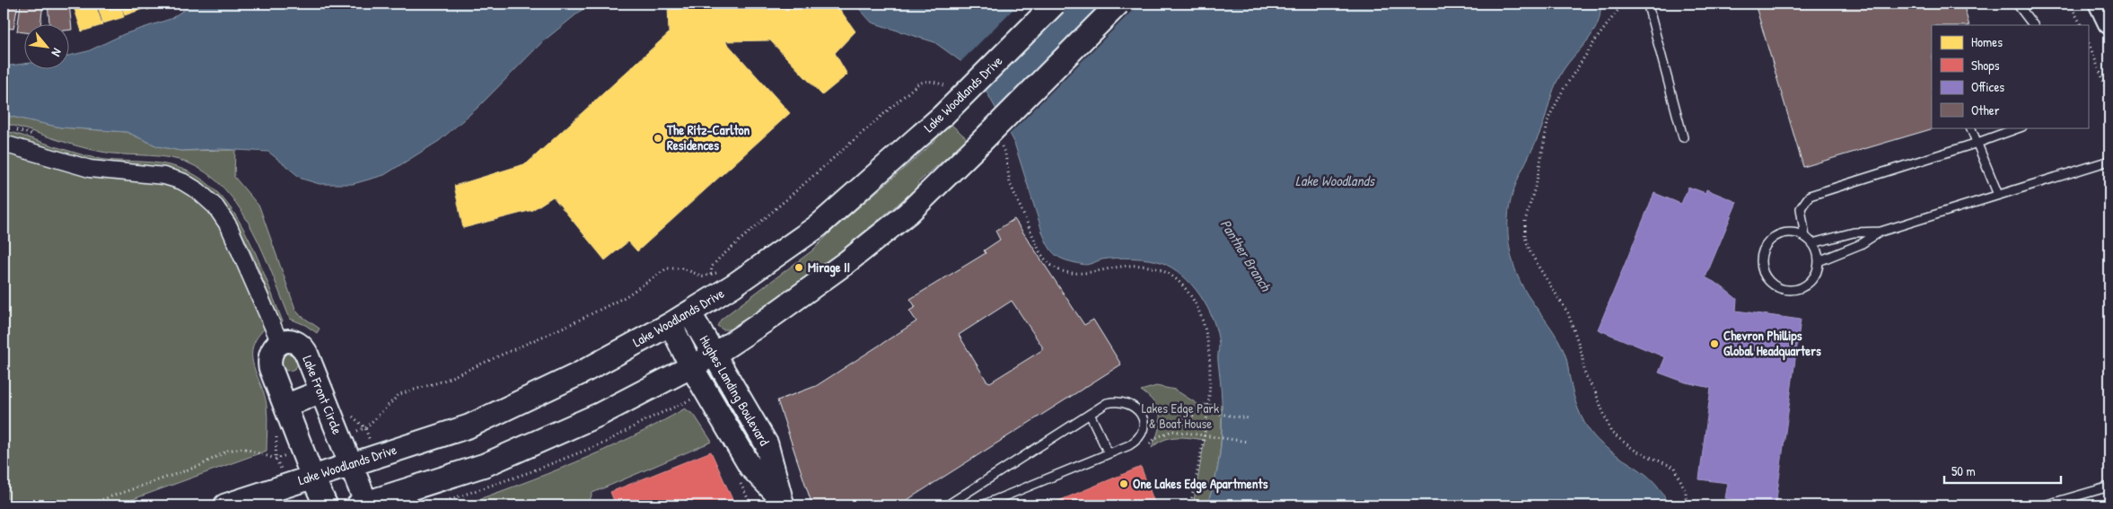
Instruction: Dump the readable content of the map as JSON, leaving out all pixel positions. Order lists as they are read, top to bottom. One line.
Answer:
{"streets":{"main road":["Lake Woodlands Drive","Hughes Landing Boulevard","Lake Front Circle"]},"crossings":[["Lake Woodlands Drive","Hughes Landing Boulevard"],["Lake Woodlands Drive","Lake Front Circle"]],"water":["Lake Woodlands","Panther Branch"],"parks":["Lakes Edge Park & Boat House"],"places":["The Ritz-Carlton Residences","Mirage II","Chevron Phillips Global Headquarters","One Lakes Edge Apartments"],"legend":["Homes","Shops","Offices","Other"],"scale_bar":"50 m","north":"bottom right"}
